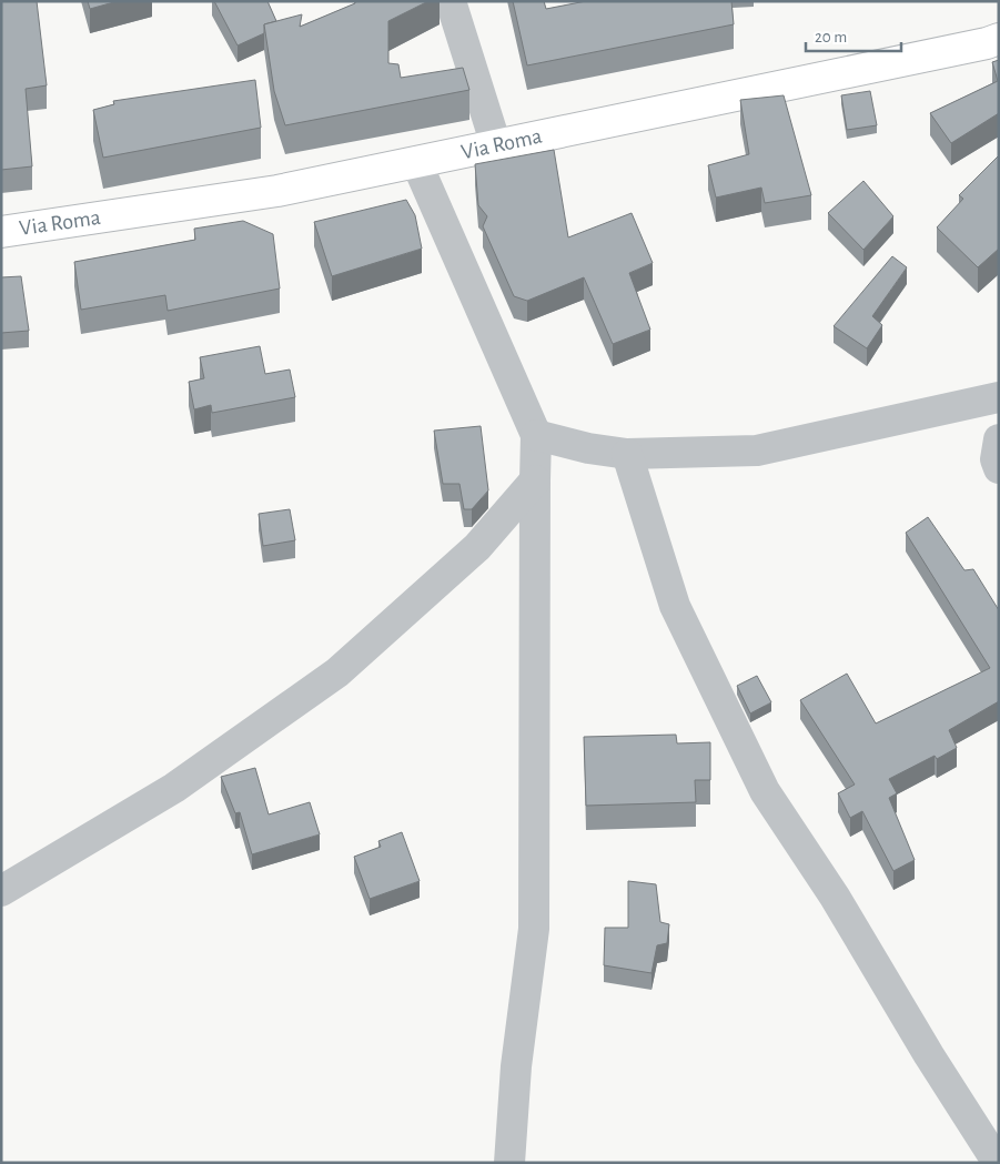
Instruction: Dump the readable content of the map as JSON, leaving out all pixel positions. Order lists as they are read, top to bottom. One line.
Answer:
{"streets":{"main road":["Via Roma"]},"scale_bar":"20 m"}
